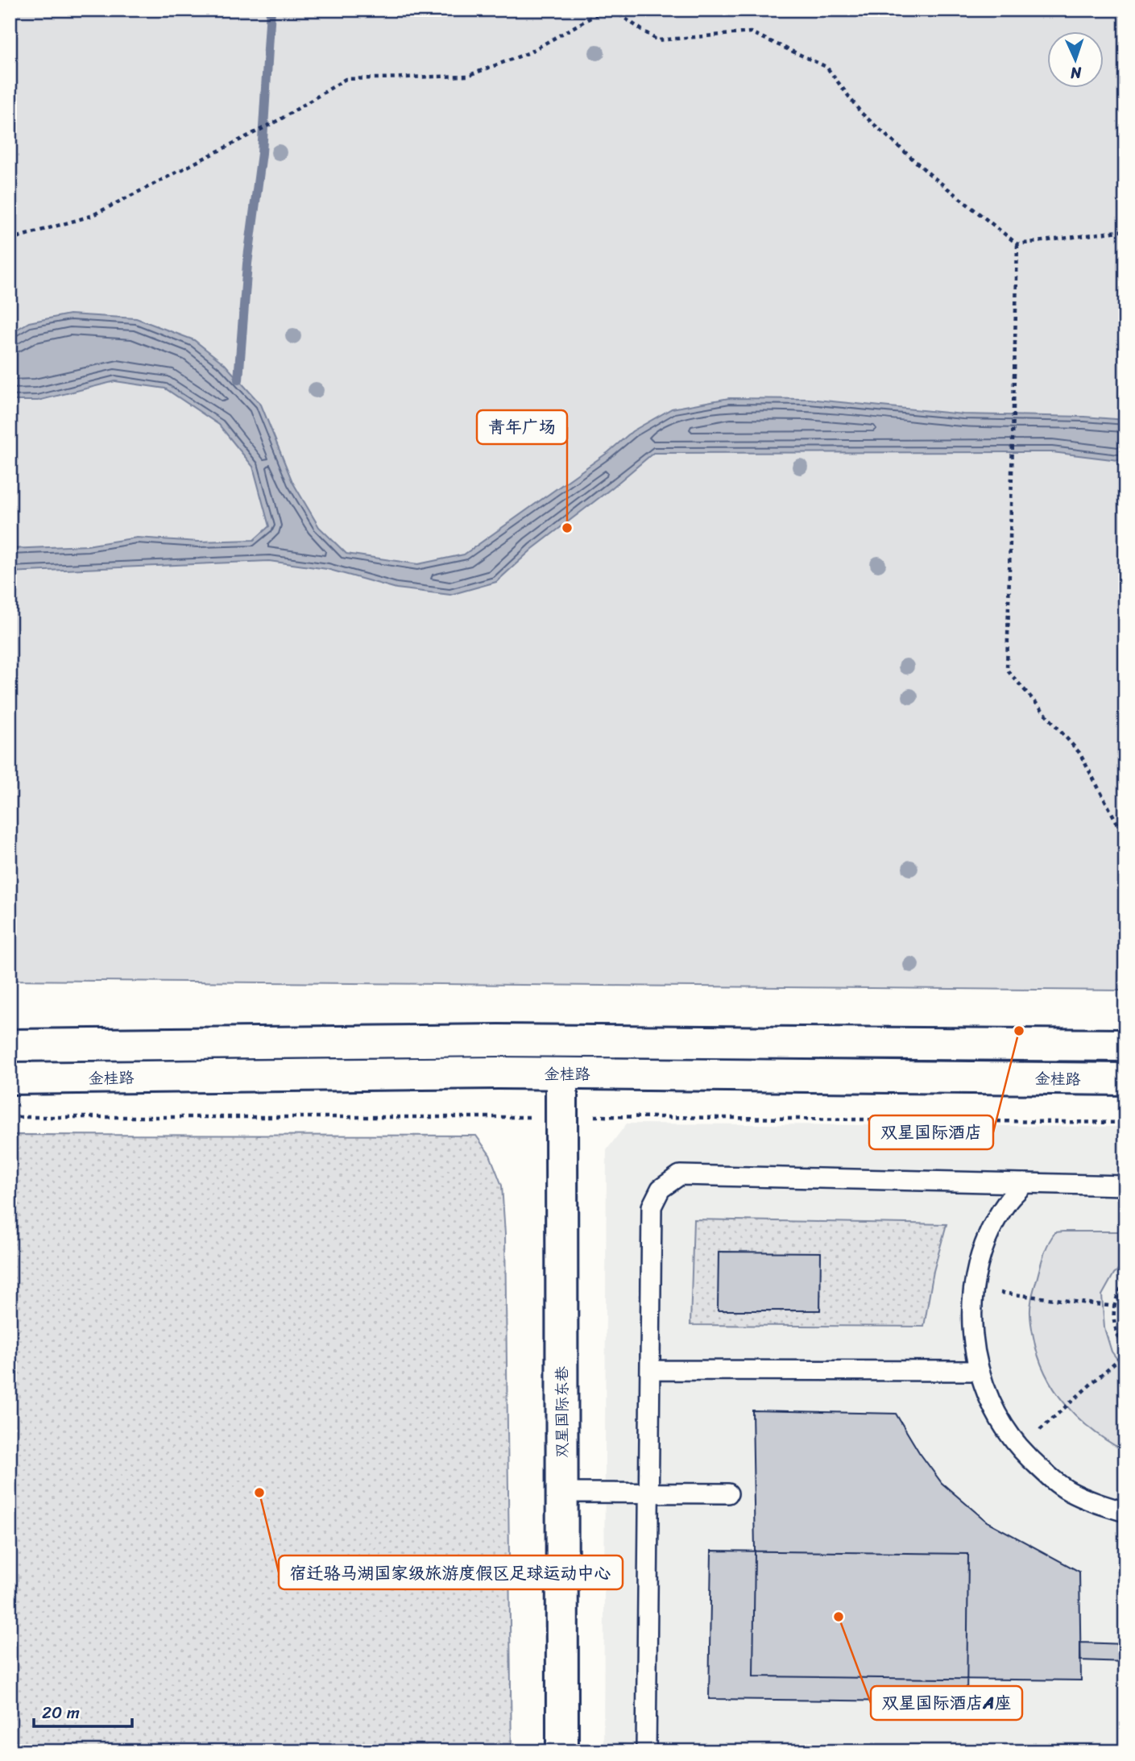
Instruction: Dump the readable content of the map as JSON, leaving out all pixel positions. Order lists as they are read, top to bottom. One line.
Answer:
{"streets":{"street":["金桂路","双星国际东巷"]},"crossings":[["金桂路","双星国际东巷"]],"places":["青年广场","双星国际酒店","宿迁骆马湖国家级旅游度假区足球运动中心","双星国际酒店A座"],"scale_bar":"20 m","north":"bottom"}
